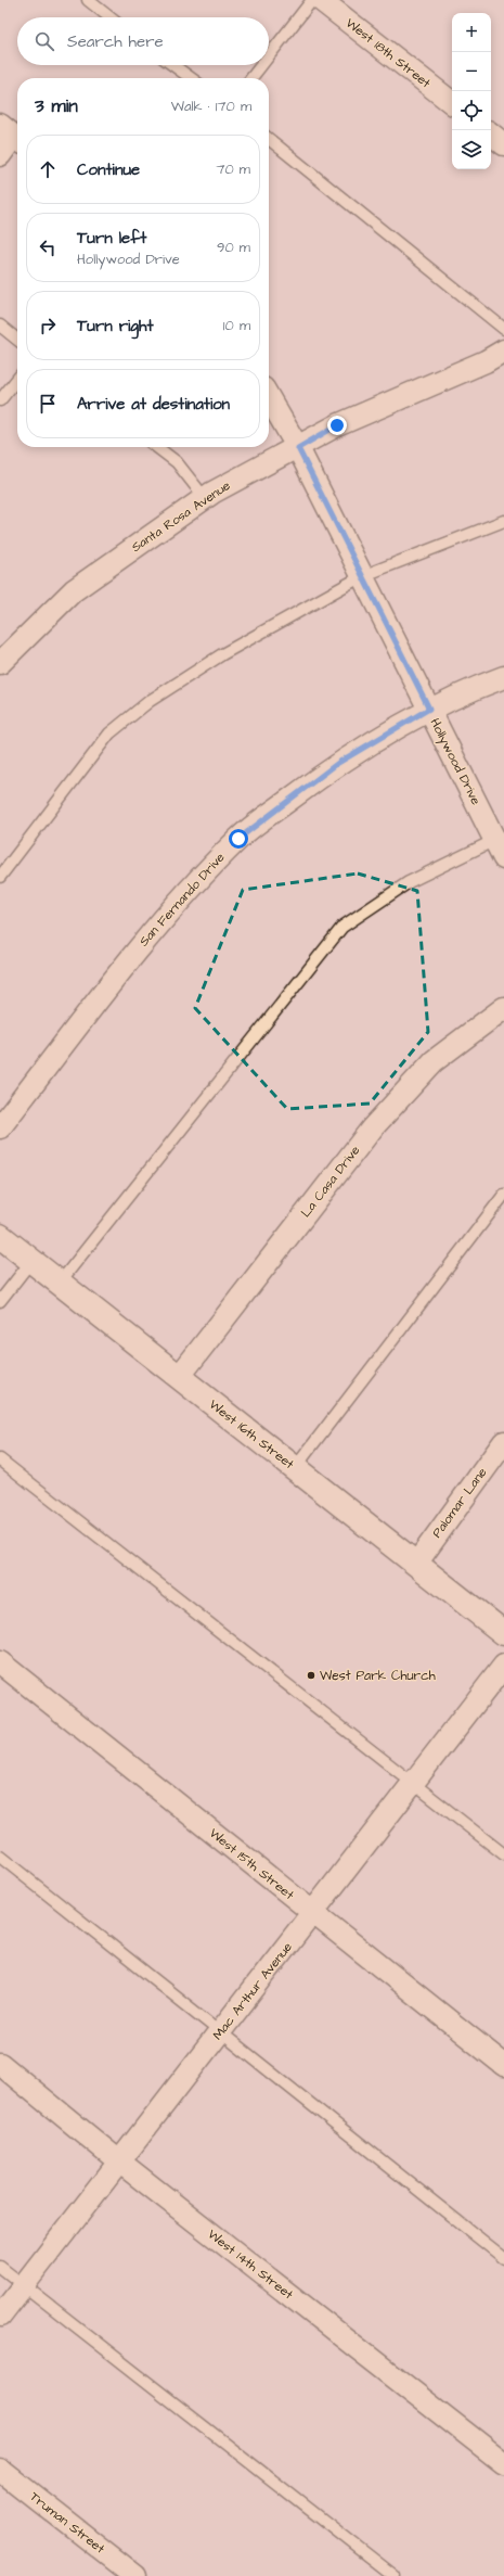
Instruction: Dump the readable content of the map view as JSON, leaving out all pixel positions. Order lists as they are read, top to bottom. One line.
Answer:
{"streets":{"main road":["West 16th Street"],"street":["West 18th Street","Santa Rosa Avenue","Hollywood Drive","San Fernando Drive","La Casa Drive","Palomar Lane","West 15th Street","Mac Arthur Avenue","West 14th Street","Truman Street"]},"crossings":[["Santa Rosa Avenue","Hollywood Drive"],["Hollywood Drive","San Fernando Drive"],["La Casa Drive","West 16th Street"],["West 16th Street","Palomar Lane"],["West 15th Street","Mac Arthur Avenue"],["Mac Arthur Avenue","West 14th Street"]],"places":["West Park Church"],"page":{"map_buttons":["+","−"],"search":"Search here","heading":["3 min","Walk · 170 m"],"list":[["Continue","70 m"],["Turn left","Hollywood Drive","90 m"],["Turn right","10 m"],"Arrive at destination"]}}
